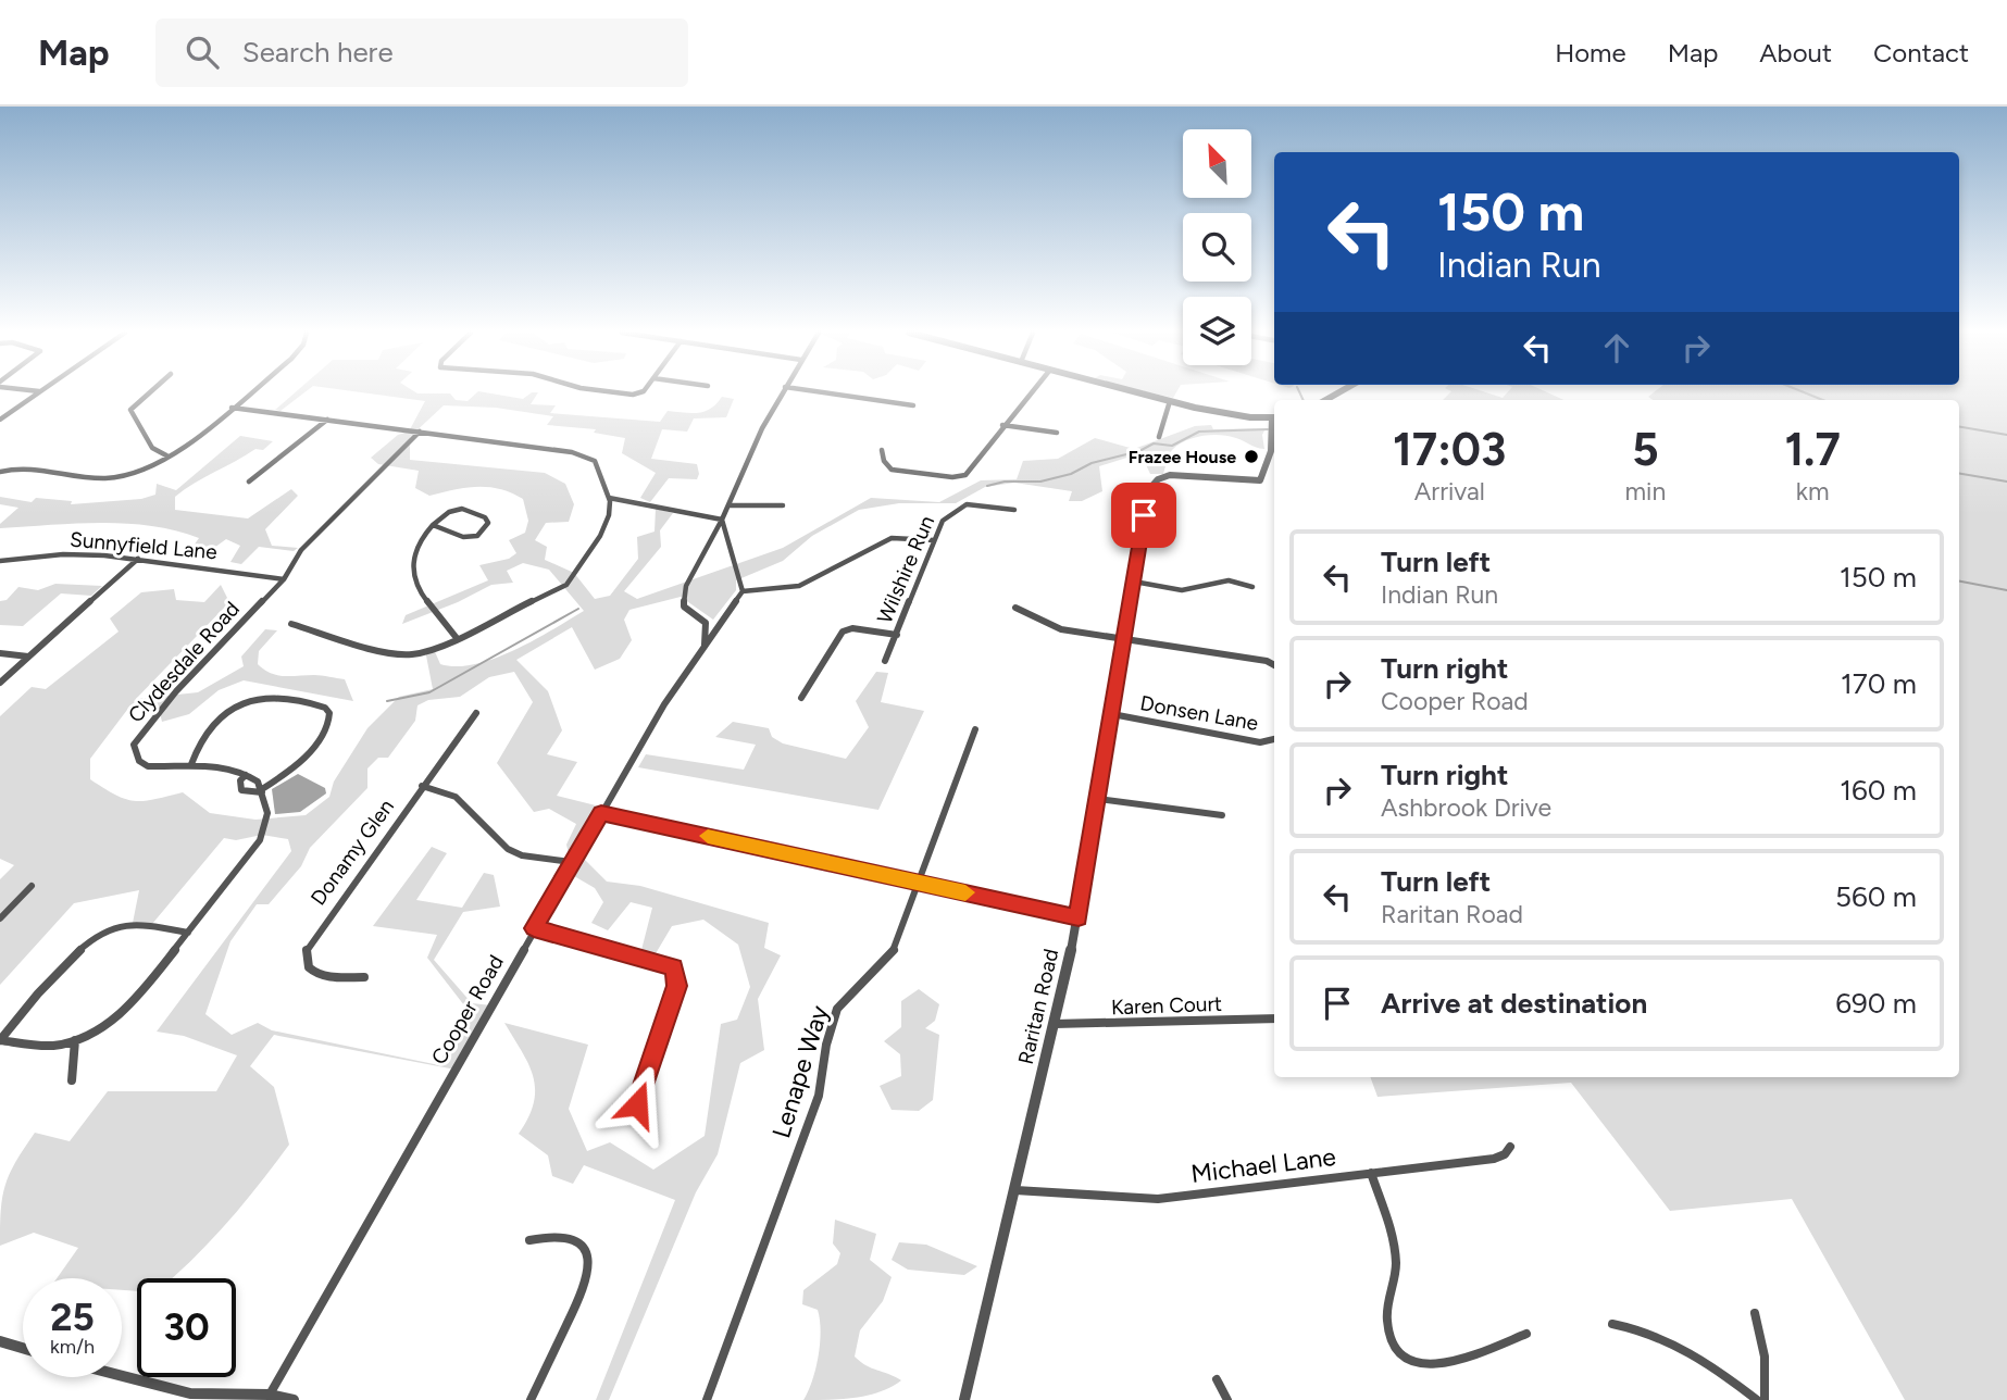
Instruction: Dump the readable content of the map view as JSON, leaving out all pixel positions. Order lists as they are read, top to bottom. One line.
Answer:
{"streets":{"street":["Sunnyfield Lane","Wilshire Run","Clydesdale Road","Donsen Lane","Donamy Glen","Karen Court","Raritan Road","Cooper Road","Lenape Way","Michael Lane"]},"crossings":[["Sunnyfield Lane","Clydesdale Road"],["Donsen Lane","Raritan Road"],["Karen Court","Raritan Road"],["Raritan Road","Michael Lane"]],"places":["Frazee House"],"north":"top left","page":{"header":"Map","search":"Search here","nav":["Home","Map","About","Contact"],"turn":["150 m","Indian Run"],"eta":["17:03","Arrival","5","min","1.7","km"],"list":[{"name":"Turn left","note":"Indian Run","value":"150 m"},{"name":"Turn right","note":"Cooper Road","value":"170 m"},{"name":"Turn right","note":"Ashbrook Drive","value":"160 m"},{"name":"Turn left","note":"Raritan Road","value":"560 m"},{"name":"Arrive at destination","value":"690 m"}],"speed":"25 km/h","limit":"30"}}
